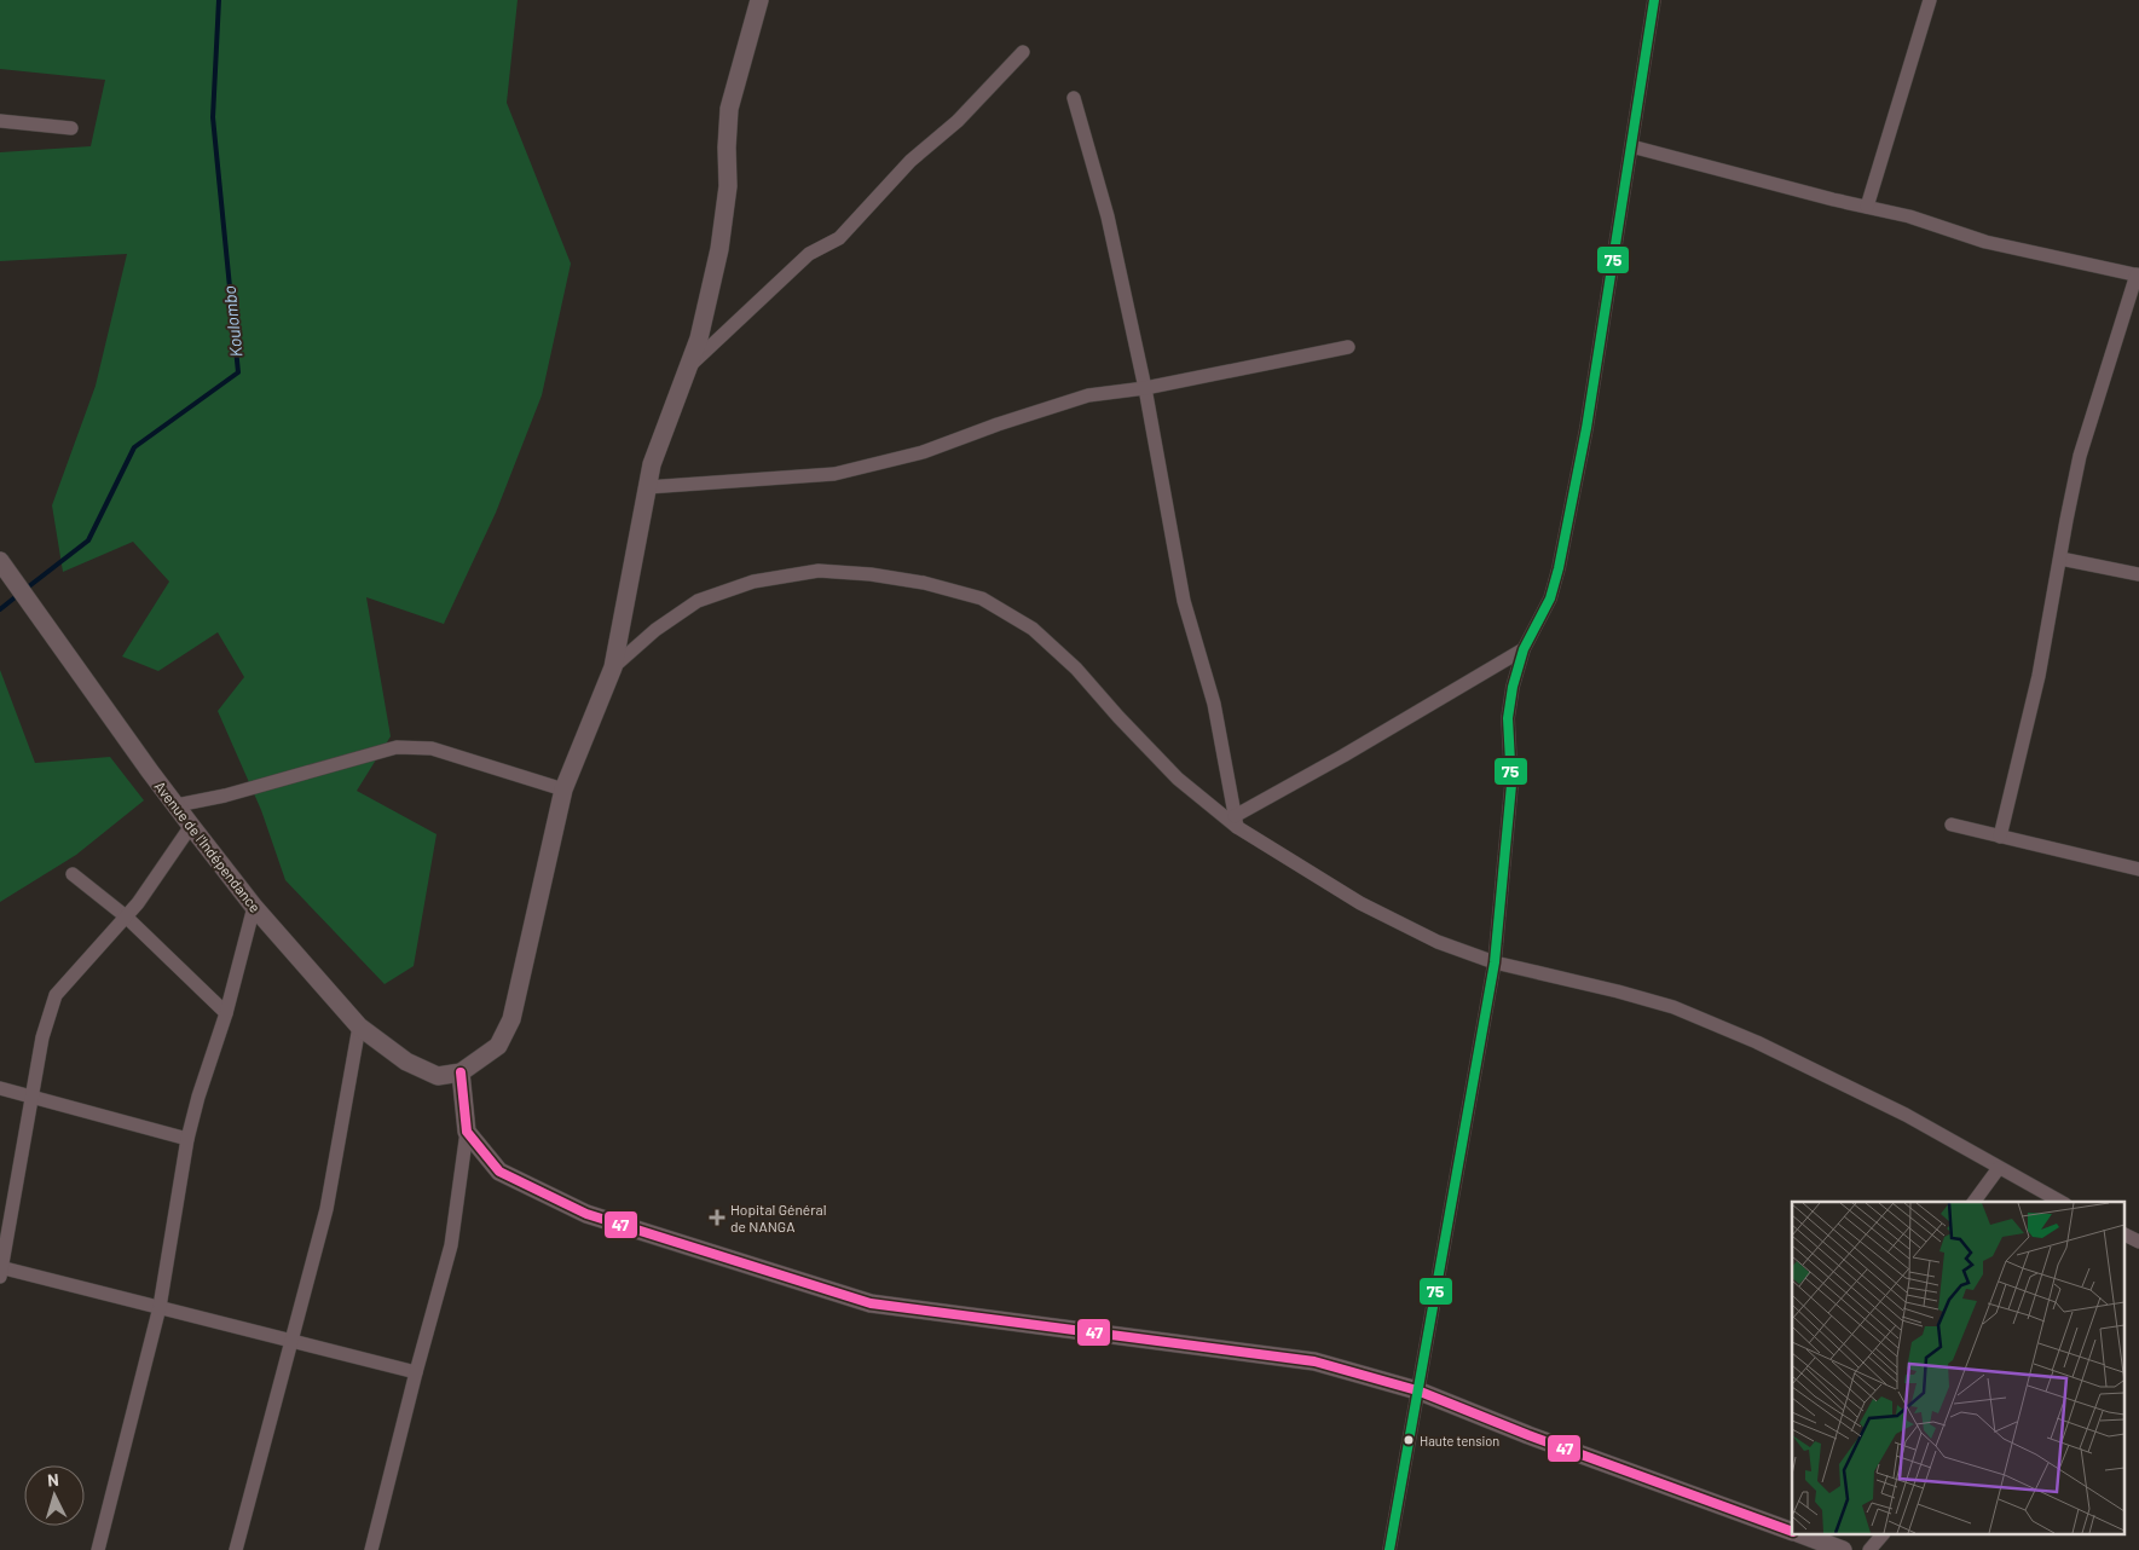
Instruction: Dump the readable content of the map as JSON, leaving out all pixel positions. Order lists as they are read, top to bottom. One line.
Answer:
{"streets":{"street":["Avenue de l'Indépendance"]},"water":["Koulombo"],"places":{"health":["Hopital Général de NANGA"],"other":["Haute tension"]},"lines":["transit line 75","transit line 47"],"north":"top"}
